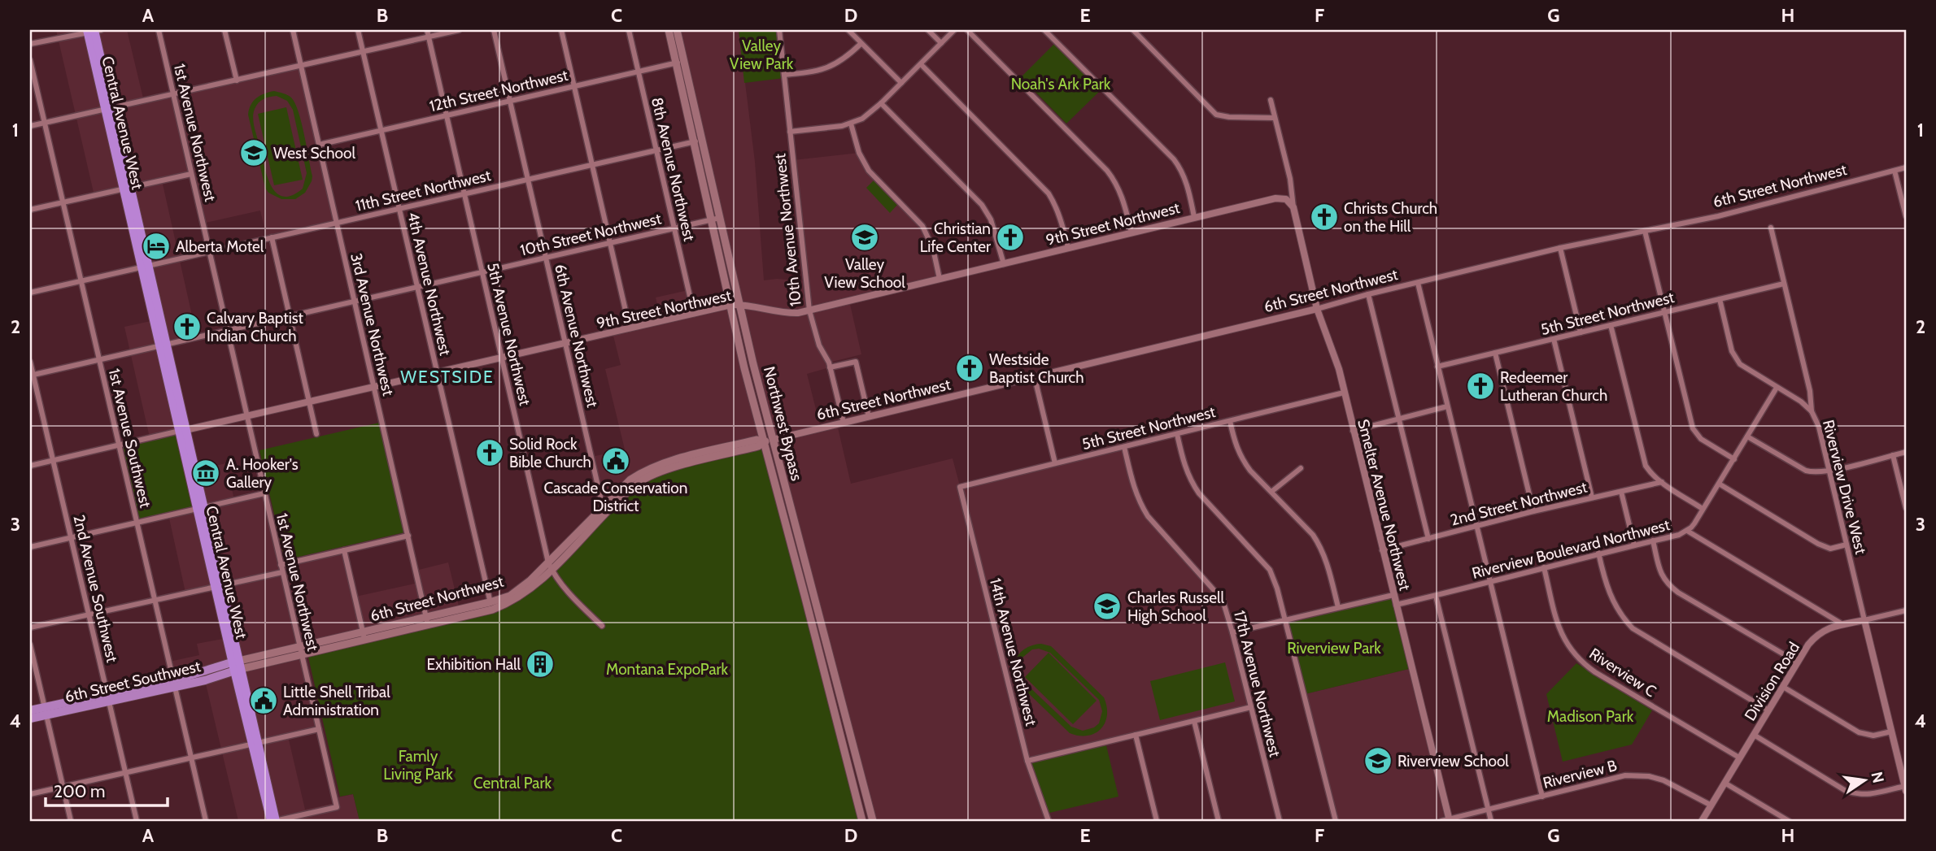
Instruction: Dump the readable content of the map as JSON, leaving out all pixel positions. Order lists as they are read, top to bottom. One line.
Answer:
{"streets":{"highway":["Central Avenue West"],"main road":["6th Street Northwest","Northwest Bypass","6th Street Southwest"],"street":["12th Street Northwest","1st Avenue Northwest","8th Avenue Northwest","11th Street Northwest","9th Street Northwest","10th Avenue Northwest","10th Street Northwest","4th Avenue Northwest","5th Street Northwest","3rd Avenue Northwest","5th Avenue Northwest","6th Avenue Northwest","1st Avenue Southwest","Riverview Drive West","2nd Street Northwest","Smelter Avenue Northwest","Riverview Boulevard Northwest","2nd Avenue Southwest","14th Avenue Northwest","Riverview C","Division Road","17th Avenue Northwest","Riverview B"]},"crossings":[["12th Street Northwest","8th Avenue Northwest"],["12th Street Northwest","4th Avenue Northwest"],["12th Street Northwest","3rd Avenue Northwest"],["12th Street Northwest","5th Avenue Northwest"],["12th Street Northwest","6th Avenue Northwest"],["12th Street Northwest","Northwest Bypass"],["Central Avenue West","1st Avenue Northwest"],["Central Avenue West","6th Street Northwest"],["Central Avenue West","11th Street Northwest"],["Central Avenue West","9th Street Northwest"],["Central Avenue West","10th Street Northwest"],["Central Avenue West","6th Street Southwest"],["1st Avenue Northwest","6th Street Northwest"],["1st Avenue Northwest","11th Street Northwest"],["1st Avenue Northwest","9th Street Northwest"],["1st Avenue Northwest","10th Street Northwest"],["8th Avenue Northwest","11th Street Northwest"],["8th Avenue Northwest","9th Street Northwest"],["8th Avenue Northwest","10th Street Northwest"],["6th Street Northwest","10th Avenue Northwest"],["6th Street Northwest","4th Avenue Northwest"],["6th Street Northwest","3rd Avenue Northwest"],["6th Street Northwest","5th Avenue Northwest"],["6th Street Northwest","6th Avenue Northwest"],["6th Street Northwest","Northwest Bypass"],["6th Street Northwest","Smelter Avenue Northwest"],["6th Street Northwest","6th Street Southwest"],["11th Street Northwest","4th Avenue Northwest"],["11th Street Northwest","3rd Avenue Northwest"],["11th Street Northwest","5th Avenue Northwest"],["11th Street Northwest","6th Avenue Northwest"],["11th Street Northwest","Northwest Bypass"],["11th Street Northwest","1st Avenue Southwest"],["9th Street Northwest","10th Avenue Northwest"],["9th Street Northwest","4th Avenue Northwest"],["9th Street Northwest","3rd Avenue Northwest"],["9th Street Northwest","5th Avenue Northwest"],["9th Street Northwest","6th Avenue Northwest"],["9th Street Northwest","Northwest Bypass"],["9th Street Northwest","Smelter Avenue Northwest"],["10th Street Northwest","4th Avenue Northwest"],["10th Street Northwest","3rd Avenue Northwest"],["10th Street Northwest","5th Avenue Northwest"],["10th Street Northwest","6th Avenue Northwest"],["10th Street Northwest","Northwest Bypass"],["10th Street Northwest","1st Avenue Southwest"],["10th Street Northwest","2nd Avenue Southwest"],["5th Street Northwest","Riverview Drive West"],["5th Street Northwest","Smelter Avenue Northwest"],["5th Street Northwest","14th Avenue Northwest"],["5th Street Northwest","17th Avenue Northwest"],["1st Avenue Southwest","6th Street Southwest"],["Riverview Drive West","Riverview Boulevard Northwest"],["Riverview Drive West","Division Road"],["2nd Street Northwest","Smelter Avenue Northwest"],["Smelter Avenue Northwest","Riverview Boulevard Northwest"],["Smelter Avenue Northwest","Riverview B"],["Riverview Boulevard Northwest","Riverview C"],["2nd Avenue Southwest","6th Street Southwest"],["Riverview C","Division Road"],["Division Road","Riverview B"]],"districts":["WESTSIDE"],"parks":["Valley View Park","Noah's Ark Park","Riverview Park","Montana ExpoPark","Madison Park","Famly Living Park","Central Park"],"places":{"school or university":["West School","Valley View School","Charles Russell High School","Riverview School"],"church":["Christs Church on the Hill","Christian Life Center","Calvary Baptist Indian Church","Westside Baptist Church","Redeemer Lutheran Church","Solid Rock Bible Church"],"hotel":["Alberta Motel"],"public building":["Cascade Conservation District","Little Shell Tribal Administration"],"museum":["A. Hooker's Gallery"],"building":["Exhibition Hall"]},"scale_bar":"200 m","north":"right","grid":{"columns":["A","B","C","D","E","F","G","H"],"rows":["1","2","3","4"]}}
